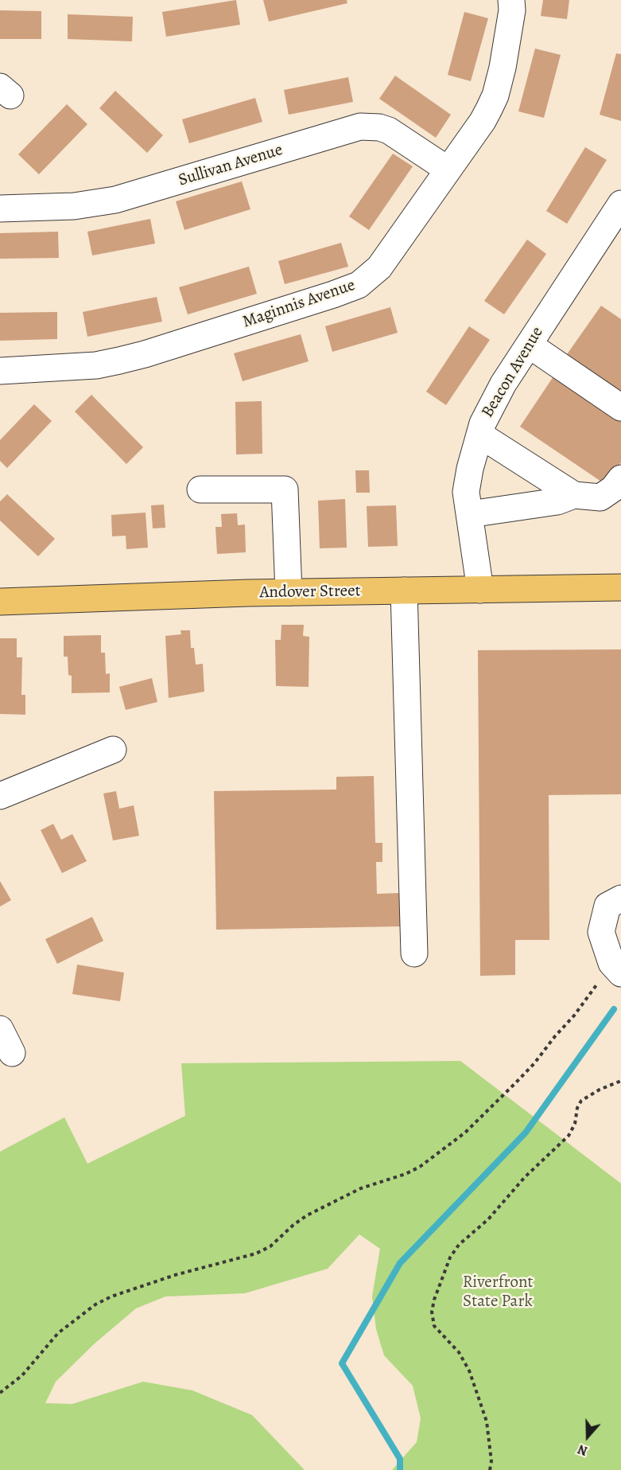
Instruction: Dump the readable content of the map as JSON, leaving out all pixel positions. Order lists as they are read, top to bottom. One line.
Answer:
{"streets":{"main road":["Andover Street"],"street":["Sullivan Avenue","Maginnis Avenue","Beacon Avenue"]},"crossings":[["Sullivan Avenue","Maginnis Avenue"],["Beacon Avenue","Andover Street"]],"parks":["Riverfront State Park"],"north":"bottom"}
